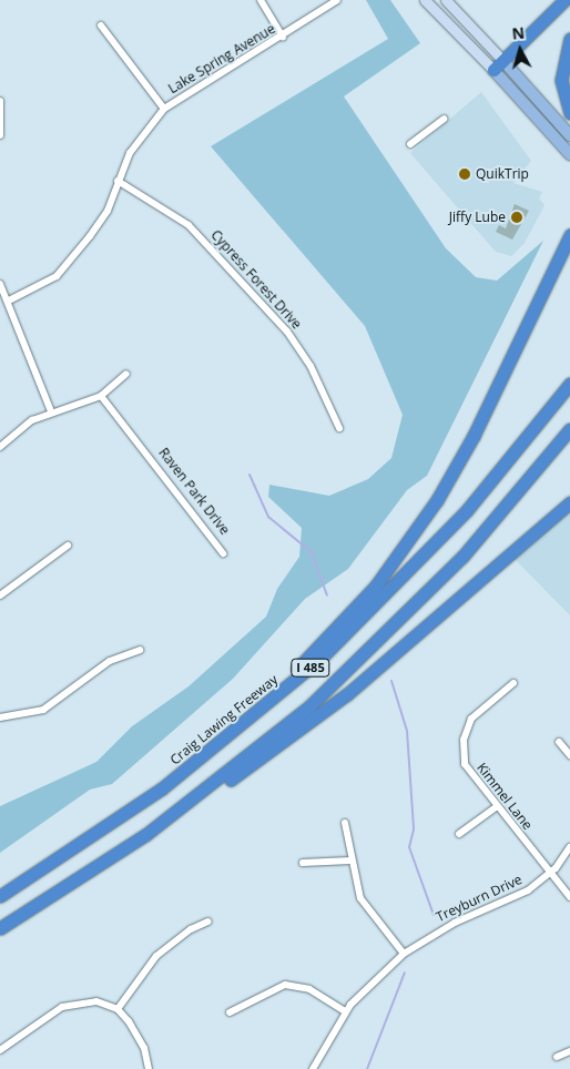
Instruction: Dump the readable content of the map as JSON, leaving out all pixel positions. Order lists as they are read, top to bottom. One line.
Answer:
{"streets":{"highway":["I 485","Craig Lawing Freeway"],"street":["Lake Spring Avenue","Cypress Forest Drive","Raven Park Drive","Kimmel Lane","Treyburn Drive"]},"crossings":[["Lake Spring Avenue","Cypress Forest Drive"],["Kimmel Lane","Treyburn Drive"]],"places":["QuikTrip","Jiffy Lube"],"north":"top"}
